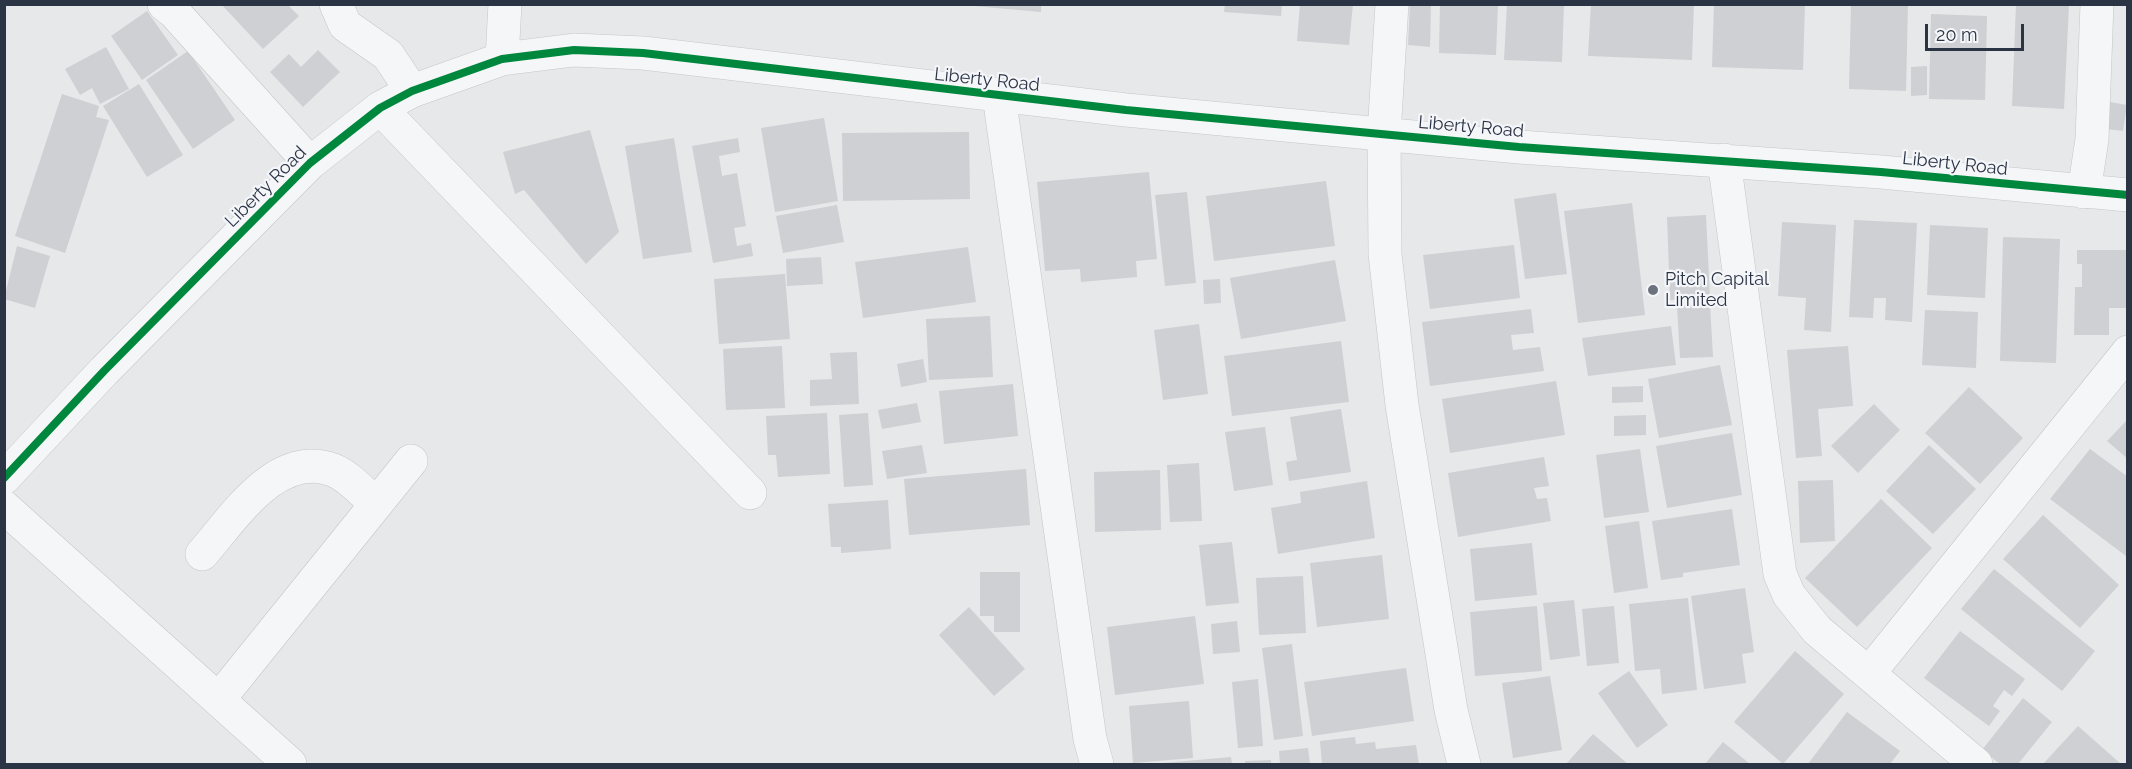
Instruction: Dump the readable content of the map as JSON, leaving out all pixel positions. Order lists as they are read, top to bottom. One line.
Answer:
{"streets":{"street":["Liberty Road"]},"places":["Pitch Capital Limited"],"scale_bar":"20 m"}
